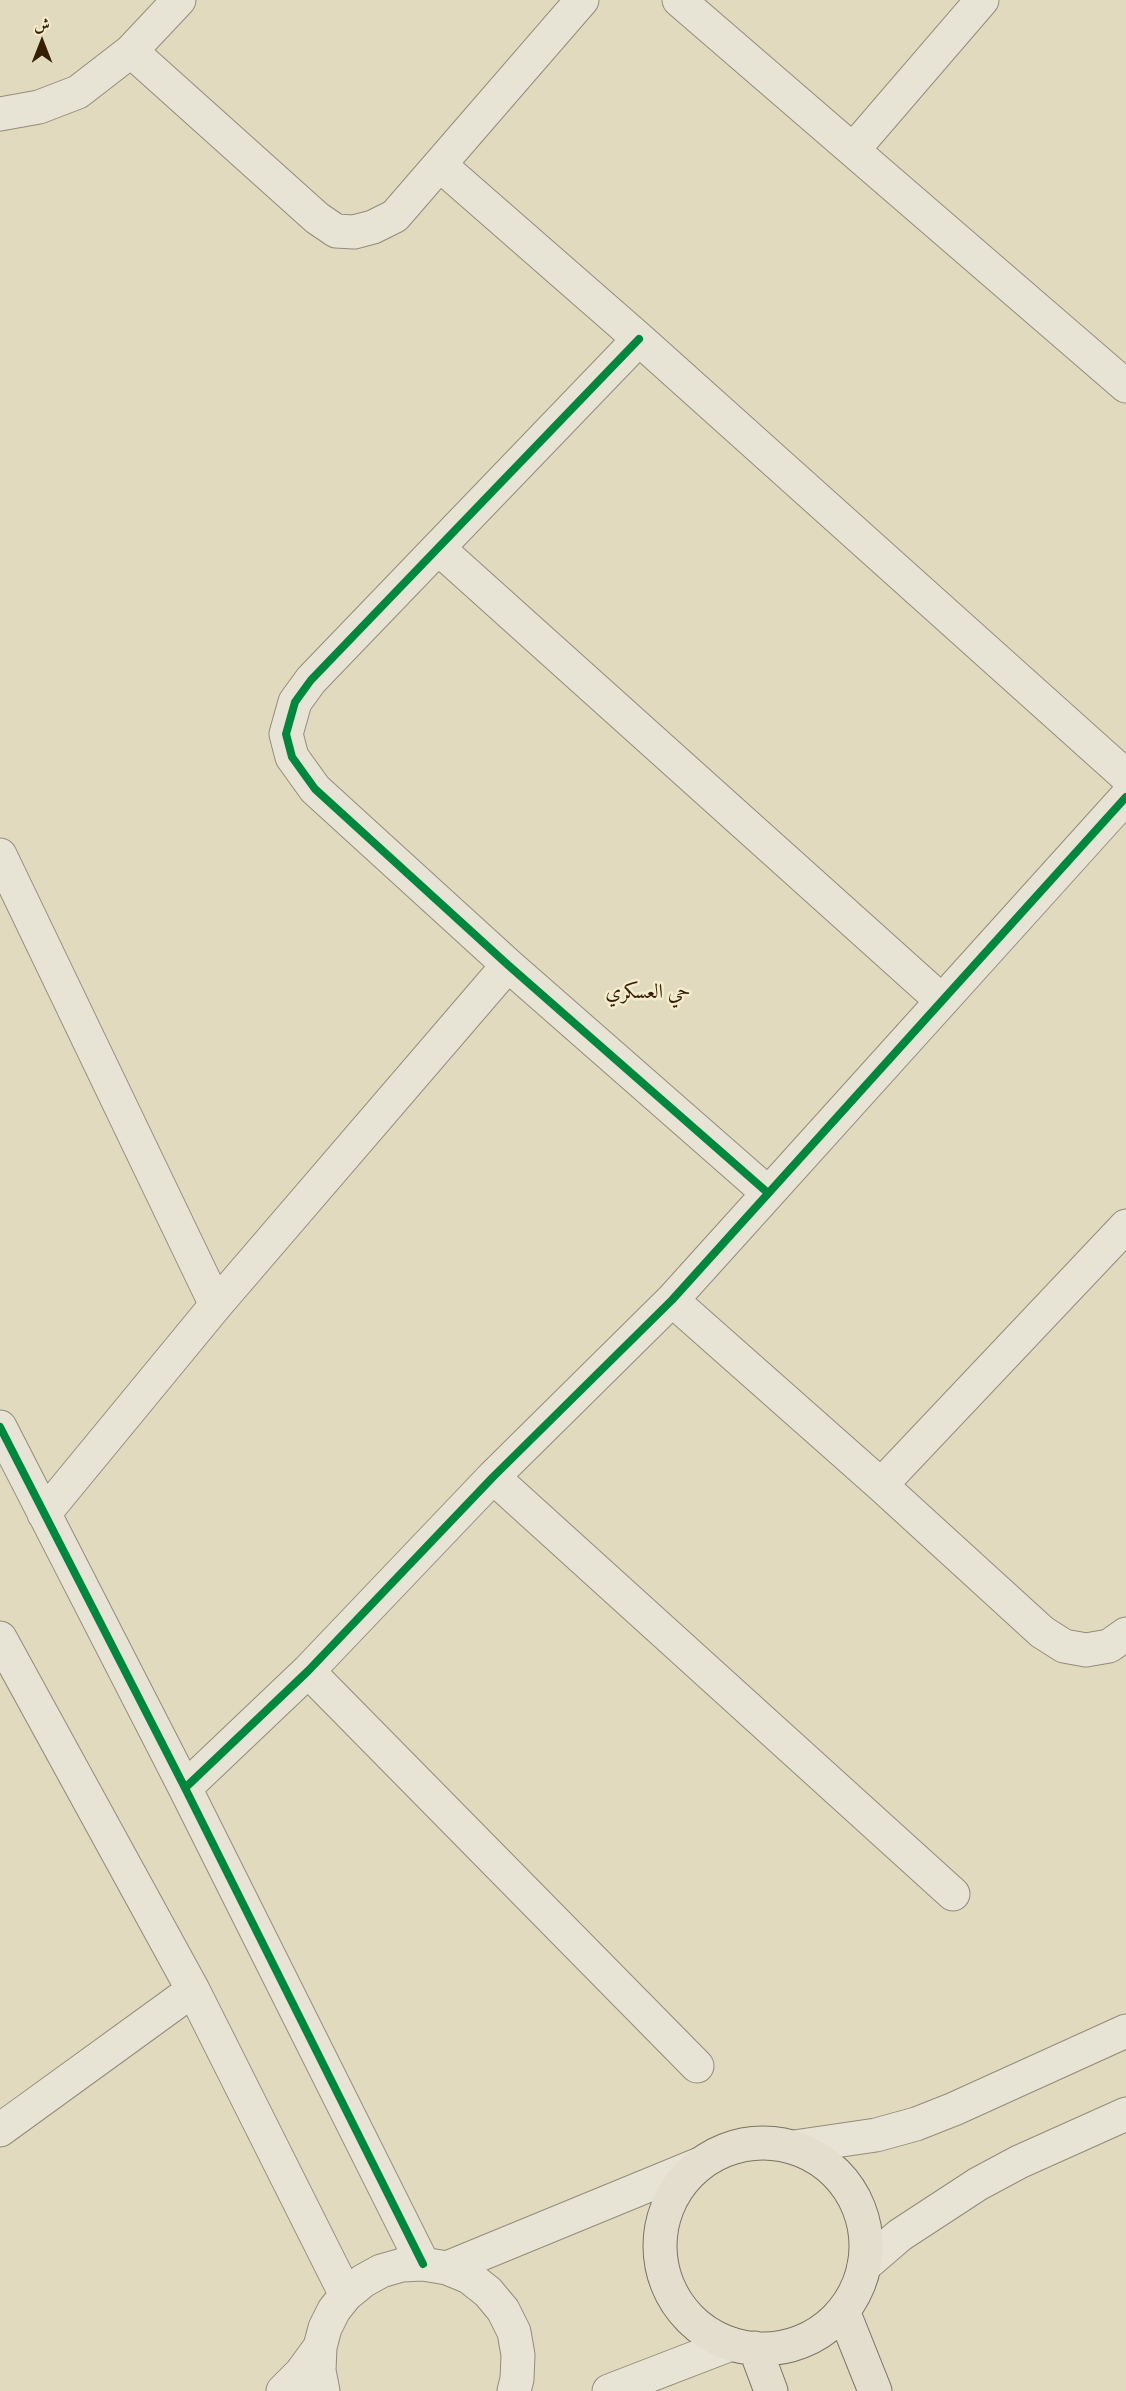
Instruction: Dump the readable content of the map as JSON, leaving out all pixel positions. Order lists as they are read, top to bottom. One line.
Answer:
{"districts":["حي العسكري"],"north":"top"}
